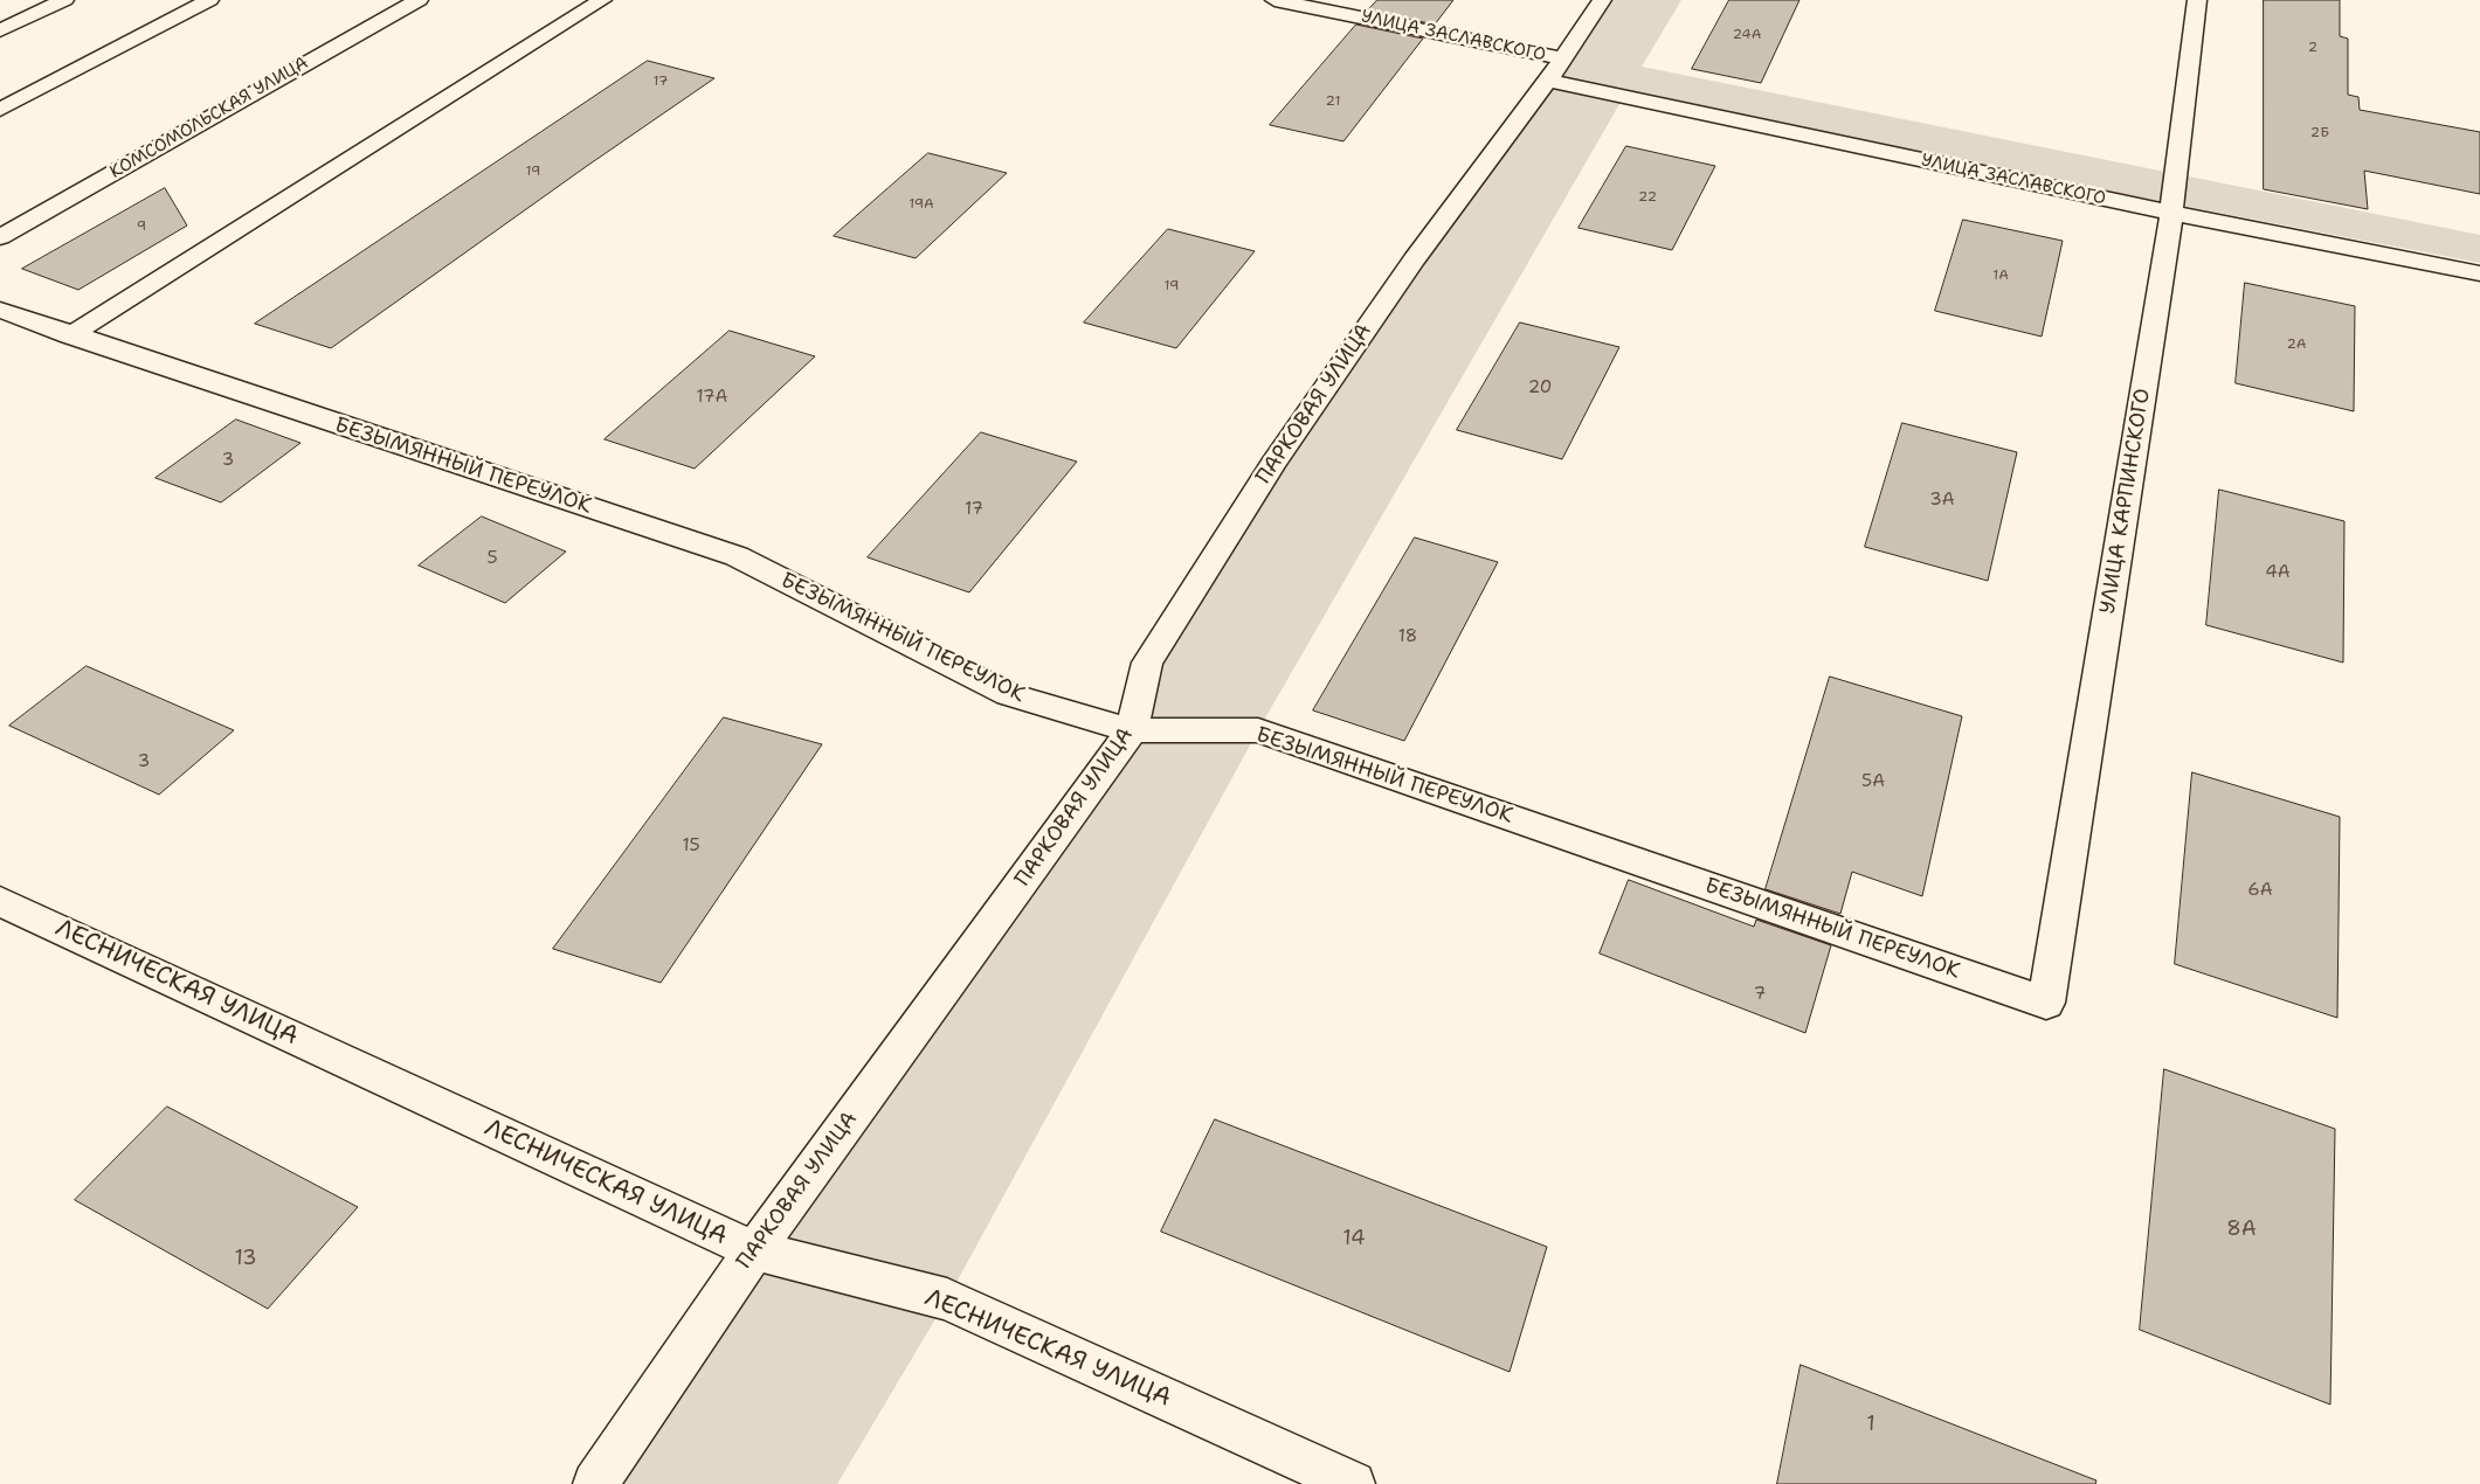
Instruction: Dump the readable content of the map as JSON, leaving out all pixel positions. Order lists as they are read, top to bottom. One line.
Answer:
{"streets":{"street":["УЛИЦА ЗАСЛАВСКОГО","КОМСОМОЛЬСКАЯ УЛИЦА","ПАРКОВАЯ УЛИЦА","БЕЗЫМЯННЫЙ ПЕРЕУЛОК","УЛИЦА КАРПИНСКОГО","ЛЕСНИЧЕСКАЯ УЛИЦА"]},"crossings":[["УЛИЦА ЗАСЛАВСКОГО","ПАРКОВАЯ УЛИЦА"],["УЛИЦА ЗАСЛАВСКОГО","УЛИЦА КАРПИНСКОГО"],["ПАРКОВАЯ УЛИЦА","БЕЗЫМЯННЫЙ ПЕРЕУЛОК"],["ПАРКОВАЯ УЛИЦА","ЛЕСНИЧЕСКАЯ УЛИЦА"],["БЕЗЫМЯННЫЙ ПЕРЕУЛОК","УЛИЦА КАРПИНСКОГО"]],"house_numbers":["24А","2","17","21","2Б","19","22","19А","9","1А","19","2А","20","17А","3","3А","17","5","4А","18","3","5А","15","6А","7","8А","14","13","1"]}
